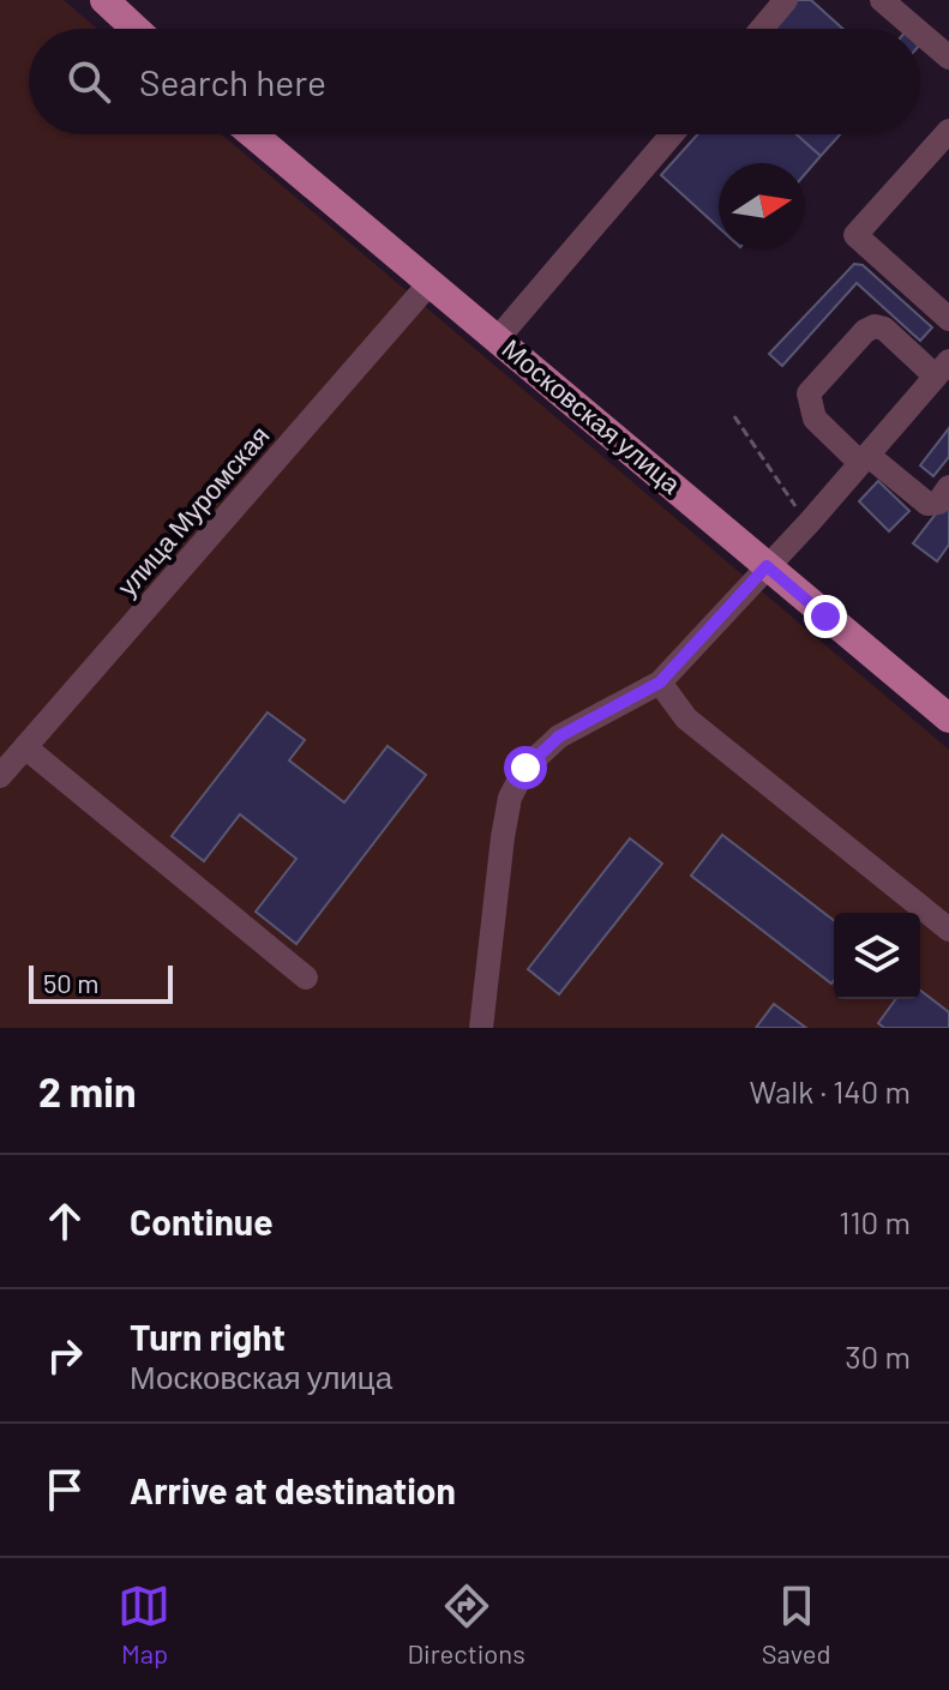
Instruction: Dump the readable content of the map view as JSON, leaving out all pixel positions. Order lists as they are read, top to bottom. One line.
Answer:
{"streets":{"main road":["Московская улица"],"street":["улица Муромская"]},"crossings":[["Московская улица","улица Муромская"]],"scale_bar":"50 m","north":"right","page":{"search":"Search here","scale":"50 m","heading":["2 min","Walk · 140 m"],"list":[["Continue","110 m"],["Turn right","Московская улица","30 m"],"Arrive at destination"],"nav":["Map","Directions","Saved"]}}
